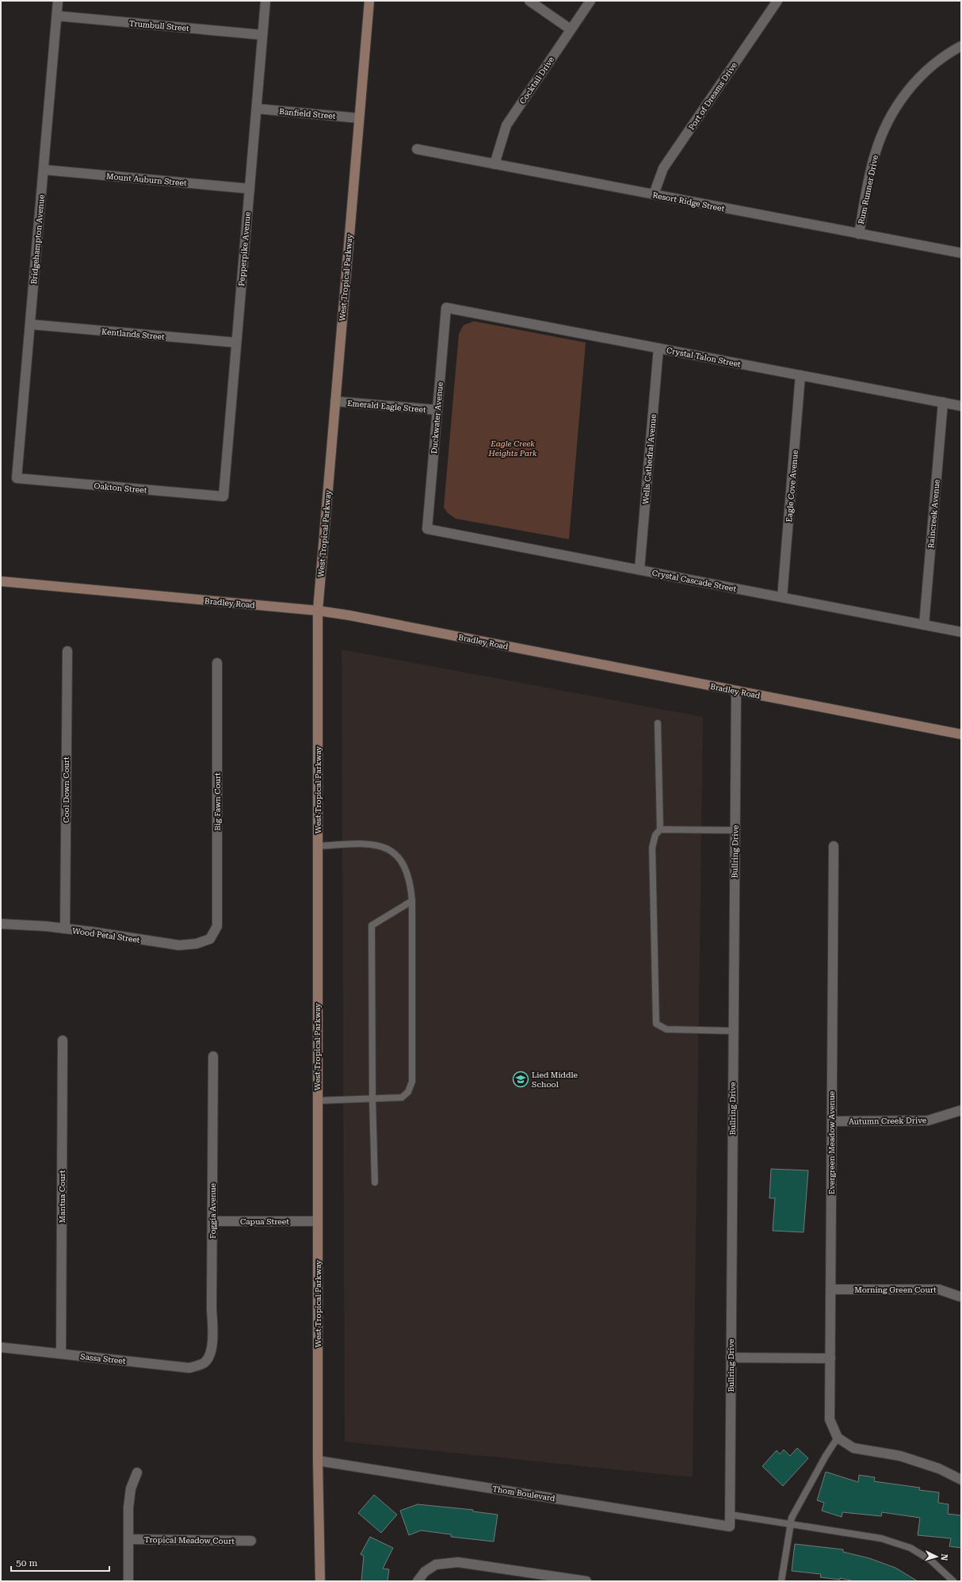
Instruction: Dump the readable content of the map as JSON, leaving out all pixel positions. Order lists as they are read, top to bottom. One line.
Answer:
{"streets":{"main road":["West Tropical Parkway","Bradley Road"],"street":["Trumbull Street","Cocktail Drive","Port of Dreams Drive","Banfield Street","Mount Auburn Street","Rum Runner Drive","Resort Ridge Street","Bridgehampton Avenue","Pepperpike Avenue","Kentlands Street","Crystal Talon Street","Emerald Eagle Street","Duckwater Avenue","Wells Cathedral Avenue","Eagle Cove Avenue","Oakton Street","Raincreek Avenue","Crystal Cascade Street","Cool Down Court","Big Fawn Court","Bullring Drive","Wood Petal Street","Autumn Creek Drive","Evergreen Meadow Avenue","Mantua Court","Foggia Avenue","Capua Street","Morning Green Court","Sassa Street","Thom Boulevard","Tropical Meadow Court"]},"crossings":[["Trumbull Street","Bridgehampton Avenue"],["Trumbull Street","Pepperpike Avenue"],["Cocktail Drive","Resort Ridge Street"],["Port of Dreams Drive","Resort Ridge Street"],["Banfield Street","Pepperpike Avenue"],["Banfield Street","West Tropical Parkway"],["Mount Auburn Street","Bridgehampton Avenue"],["Mount Auburn Street","Pepperpike Avenue"],["Rum Runner Drive","Resort Ridge Street"],["Bridgehampton Avenue","Kentlands Street"],["Bridgehampton Avenue","Oakton Street"],["Pepperpike Avenue","Kentlands Street"],["Pepperpike Avenue","Oakton Street"],["West Tropical Parkway","Emerald Eagle Street"],["West Tropical Parkway","Bradley Road"],["West Tropical Parkway","Capua Street"],["West Tropical Parkway","Thom Boulevard"],["Crystal Talon Street","Duckwater Avenue"],["Crystal Talon Street","Wells Cathedral Avenue"],["Crystal Talon Street","Eagle Cove Avenue"],["Crystal Talon Street","Raincreek Avenue"],["Emerald Eagle Street","Duckwater Avenue"],["Duckwater Avenue","Crystal Cascade Street"],["Wells Cathedral Avenue","Crystal Cascade Street"],["Eagle Cove Avenue","Crystal Cascade Street"],["Raincreek Avenue","Crystal Cascade Street"],["Bradley Road","Bullring Drive"],["Cool Down Court","Wood Petal Street"],["Big Fawn Court","Wood Petal Street"],["Bullring Drive","Thom Boulevard"],["Autumn Creek Drive","Evergreen Meadow Avenue"],["Evergreen Meadow Avenue","Morning Green Court"],["Mantua Court","Sassa Street"],["Foggia Avenue","Capua Street"],["Foggia Avenue","Sassa Street"]],"parks":["Eagle Creek Heights Park"],"places":{"school or university":["Lied Middle School"]},"scale_bar":"50 m","north":"right"}
